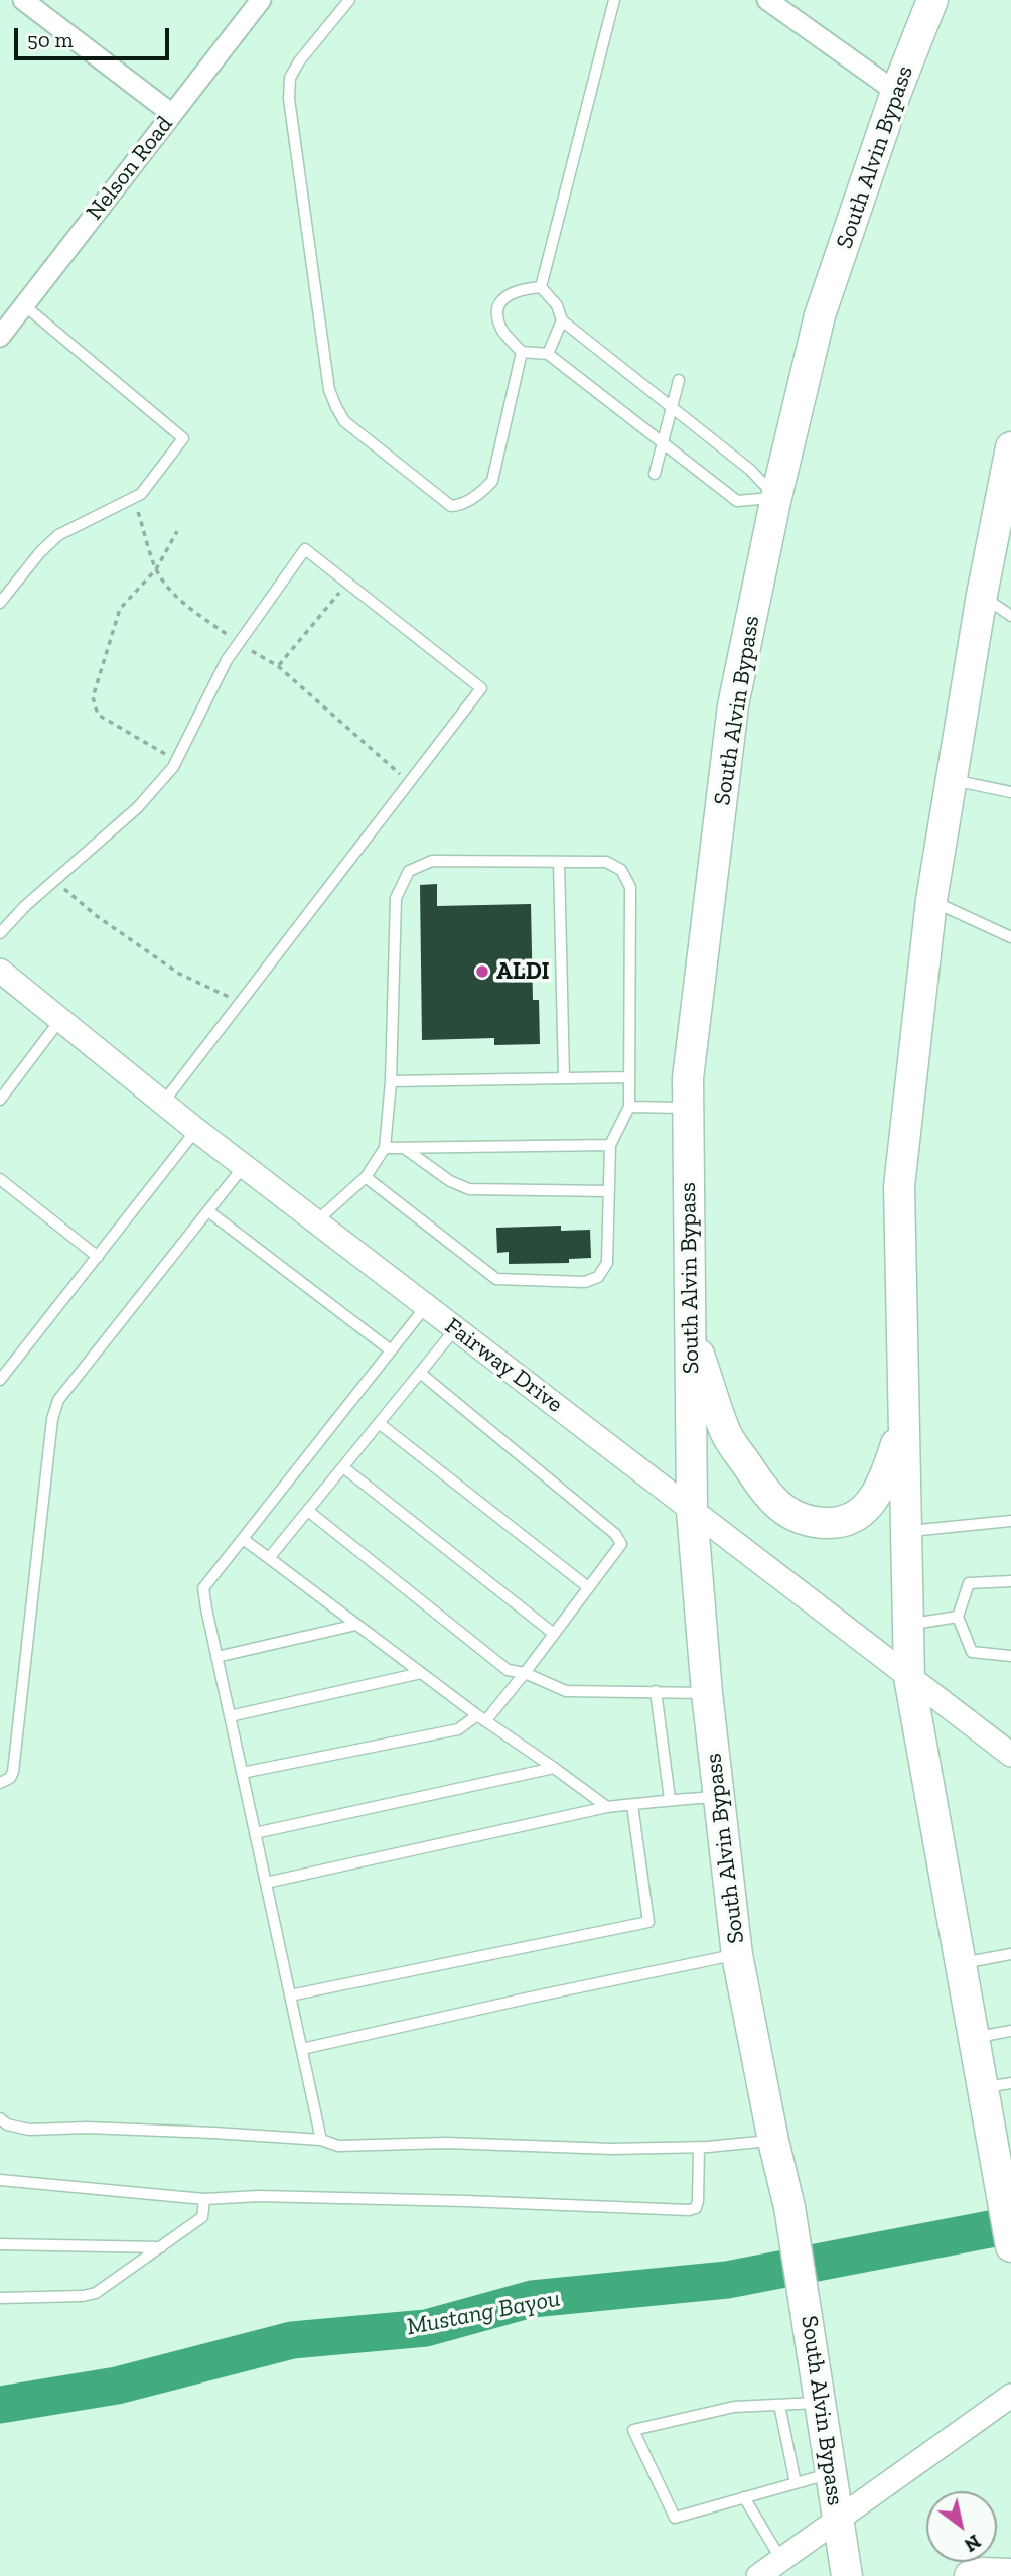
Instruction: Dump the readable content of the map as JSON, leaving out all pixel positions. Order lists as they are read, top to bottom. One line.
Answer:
{"streets":{"main road":["South Alvin Bypass"],"street":["Nelson Road","Fairway Drive"]},"crossings":[["South Alvin Bypass","Fairway Drive"]],"water":["Mustang Bayou"],"places":["ALDI"],"scale_bar":"50 m","north":"bottom right"}
